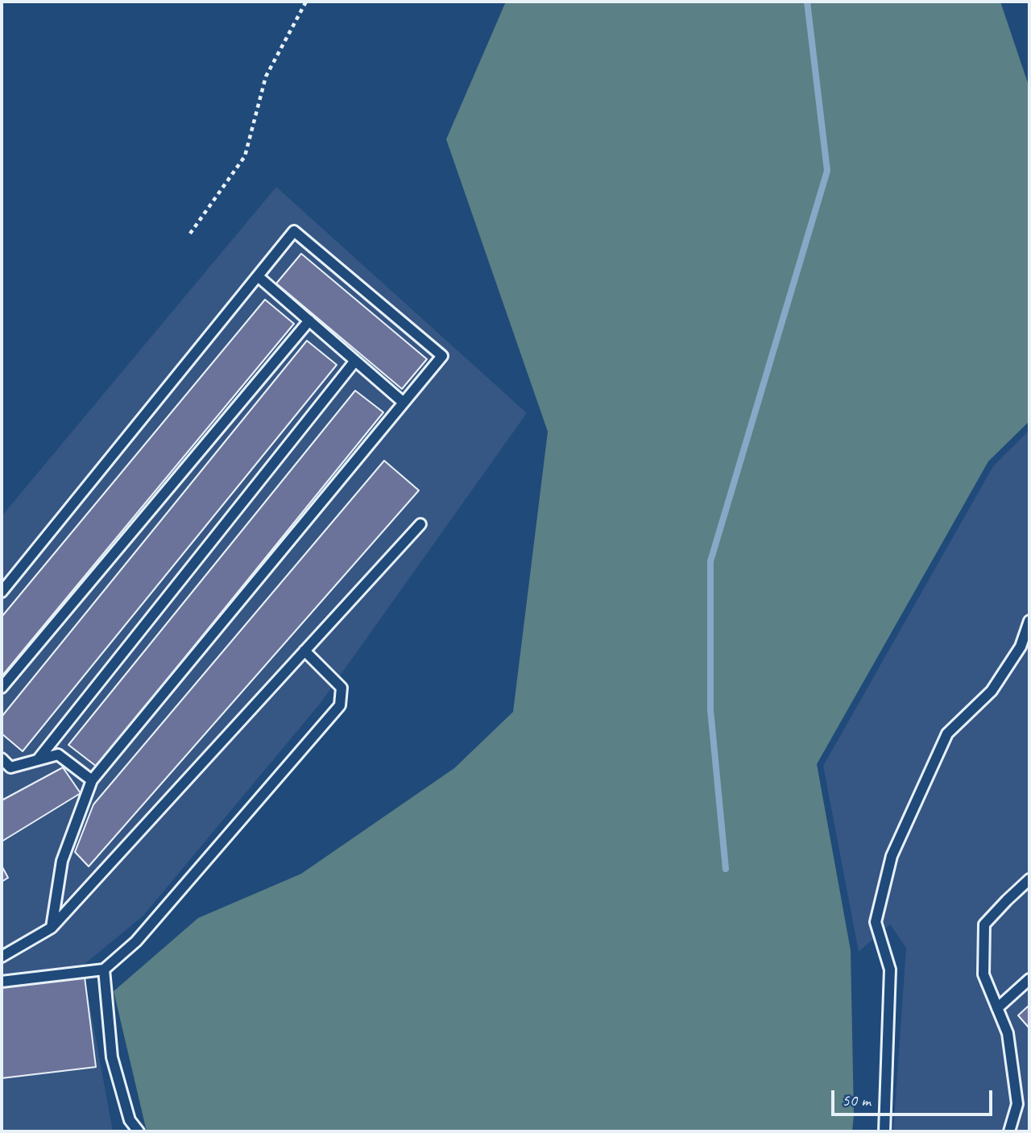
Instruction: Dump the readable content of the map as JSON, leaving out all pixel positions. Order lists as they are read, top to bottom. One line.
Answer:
{"scale_bar":"50 m"}
